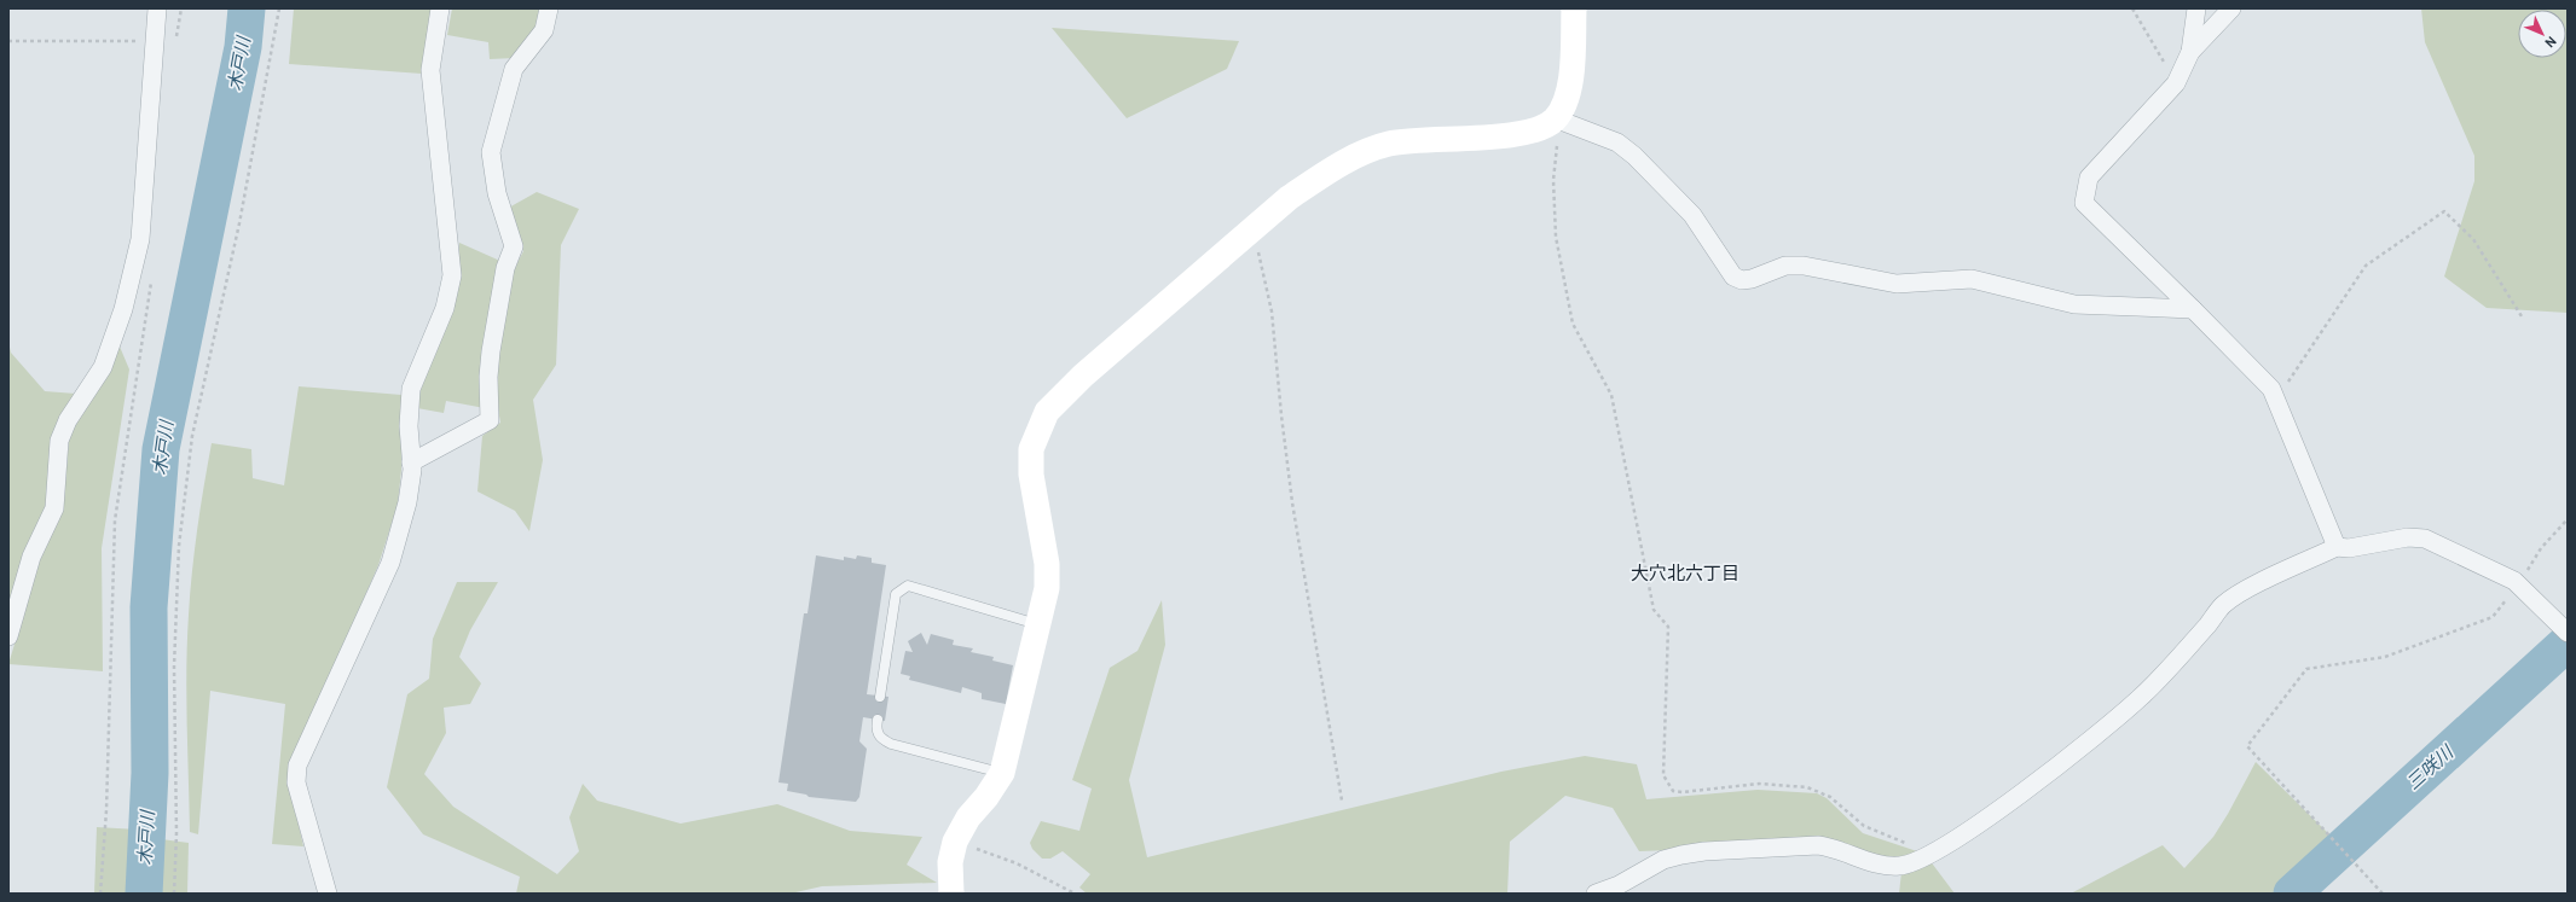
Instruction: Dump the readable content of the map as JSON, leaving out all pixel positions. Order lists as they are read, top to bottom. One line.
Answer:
{"districts":["大穴北六丁目"],"water":["木戸川","三咲川"],"north":"bottom right"}
